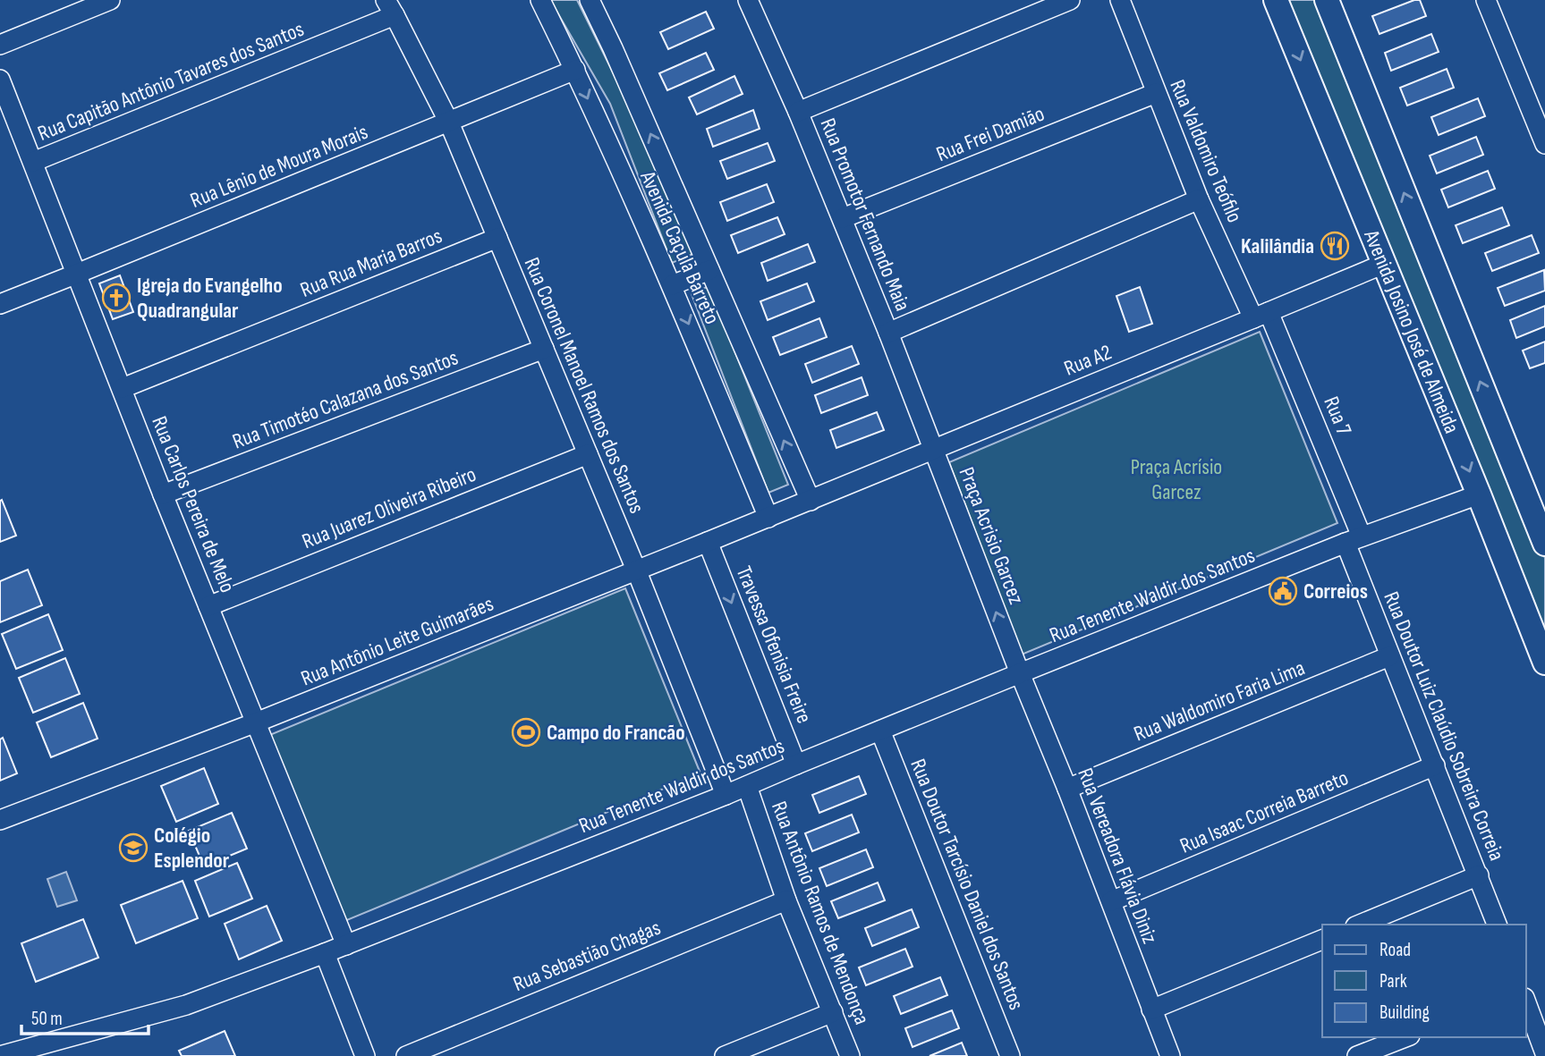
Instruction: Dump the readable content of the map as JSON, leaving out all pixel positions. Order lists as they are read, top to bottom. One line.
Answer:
{"streets":{"main road":["Avenida Josino José de Almeida"],"street":["Rua Capitão Antônio Tavares dos Santos","Rua Frei Damião","Rua Valdomiro Teófilo","Rua Lênio de Moura Morais","Rua Promotor Fernando Maia","Avenida Caçula Barreto","Rua Rua Maria Barros","Rua A2","Rua Coronel Manoel Ramos dos Santos","Rua Timotéo Calazana dos Santos","Rua 7","Rua Carlos Pereira de Melo","Rua Juarez Oliveira Ribeiro","Praça Acrisio Garcez","Rua Tenente Waldir dos Santos","Rua Antônio Leite Guimarães","Travessa Ofenisia Freire","Rua Waldomiro Faria Lima","Rua Doutor Luiz Claúdio Sobreira Correia","Rua Isaac Correia Barreto","Rua Vereadora Flávia Diniz","Rua Doutor Tarcísio Daniel dos Santos","Rua Antônio Ramos de Mendonça","Rua Sebastião Chagas"]},"crossings":[["Rua Capitão Antônio Tavares dos Santos","Rua Coronel Manoel Ramos dos Santos"],["Rua Capitão Antônio Tavares dos Santos","Rua Carlos Pereira de Melo"],["Rua Frei Damião","Rua Valdomiro Teófilo"],["Rua Frei Damião","Rua Promotor Fernando Maia"],["Rua Valdomiro Teófilo","Rua A2"],["Rua Valdomiro Teófilo","Rua 7"],["Rua Lênio de Moura Morais","Avenida Caçula Barreto"],["Rua Lênio de Moura Morais","Rua Coronel Manoel Ramos dos Santos"],["Rua Lênio de Moura Morais","Rua Carlos Pereira de Melo"],["Rua Promotor Fernando Maia","Rua A2"],["Rua Promotor Fernando Maia","Praça Acrisio Garcez"],["Avenida Caçula Barreto","Rua A2"],["Avenida Caçula Barreto","Rua Antônio Leite Guimarães"],["Rua Rua Maria Barros","Rua Coronel Manoel Ramos dos Santos"],["Rua Rua Maria Barros","Rua Carlos Pereira de Melo"],["Avenida Josino José de Almeida","Rua A2"],["Avenida Josino José de Almeida","Rua Tenente Waldir dos Santos"],["Rua A2","Rua 7"],["Rua A2","Praça Acrisio Garcez"],["Rua A2","Rua Antônio Leite Guimarães"],["Rua Coronel Manoel Ramos dos Santos","Rua Timotéo Calazana dos Santos"],["Rua Coronel Manoel Ramos dos Santos","Rua Juarez Oliveira Ribeiro"],["Rua Coronel Manoel Ramos dos Santos","Rua Tenente Waldir dos Santos"],["Rua Coronel Manoel Ramos dos Santos","Rua Antônio Leite Guimarães"],["Rua Timotéo Calazana dos Santos","Rua Carlos Pereira de Melo"],["Rua 7","Rua Tenente Waldir dos Santos"],["Rua 7","Rua Doutor Luiz Claúdio Sobreira Correia"],["Rua Carlos Pereira de Melo","Rua Juarez Oliveira Ribeiro"],["Rua Carlos Pereira de Melo","Rua Tenente Waldir dos Santos"],["Rua Carlos Pereira de Melo","Rua Antônio Leite Guimarães"],["Praça Acrisio Garcez","Rua Tenente Waldir dos Santos"],["Praça Acrisio Garcez","Rua Vereadora Flávia Diniz"],["Rua Tenente Waldir dos Santos","Travessa Ofenisia Freire"],["Rua Tenente Waldir dos Santos","Rua Doutor Luiz Claúdio Sobreira Correia"],["Rua Tenente Waldir dos Santos","Rua Vereadora Flávia Diniz"],["Rua Tenente Waldir dos Santos","Rua Doutor Tarcísio Daniel dos Santos"],["Rua Tenente Waldir dos Santos","Rua Antônio Ramos de Mendonça"],["Rua Antônio Leite Guimarães","Travessa Ofenisia Freire"],["Rua Waldomiro Faria Lima","Rua Doutor Luiz Claúdio Sobreira Correia"],["Rua Waldomiro Faria Lima","Rua Vereadora Flávia Diniz"],["Rua Doutor Luiz Claúdio Sobreira Correia","Rua Isaac Correia Barreto"],["Rua Isaac Correia Barreto","Rua Vereadora Flávia Diniz"],["Rua Antônio Ramos de Mendonça","Rua Sebastião Chagas"]],"one_way":["Praça Acrisio Garcez","Travessa Ofenisia Freire"],"parks":["Praça Acrísio Garcez"],"places":{"restaurant":["Kalilândia"],"church":["Igreja do Evangelho Quadrangular"],"public building":["Correios"],"sports":["Campo do Francão"],"school or university":["Colégio Esplendor"]},"legend":["Road","Park","Building"],"scale_bar":"50 m"}
